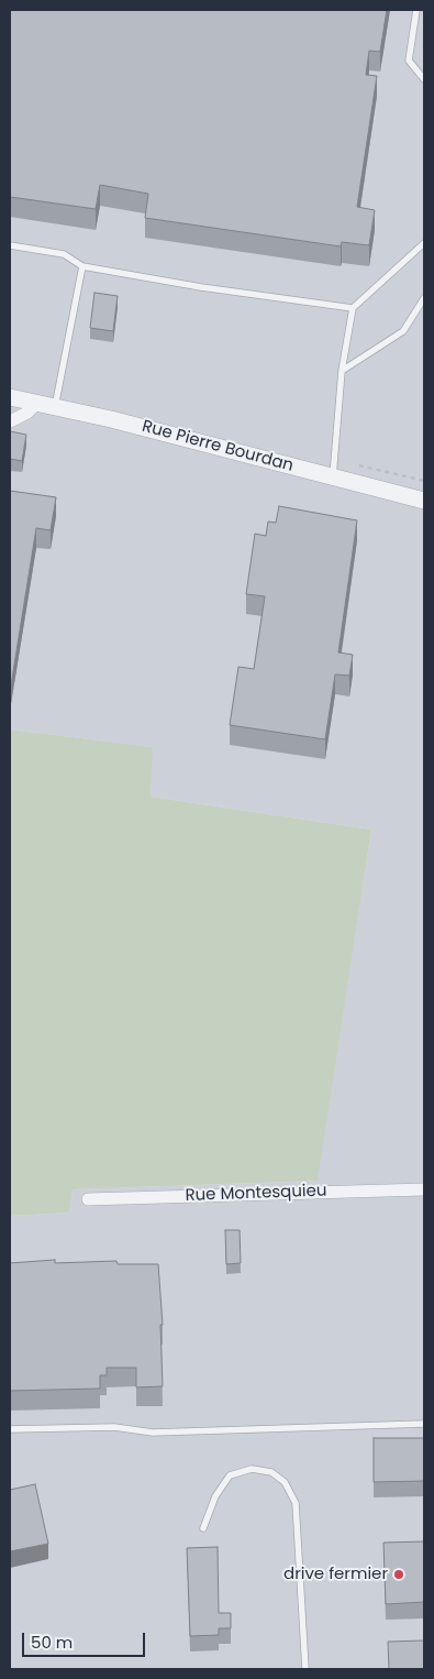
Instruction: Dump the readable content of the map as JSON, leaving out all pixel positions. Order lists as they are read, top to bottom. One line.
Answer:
{"streets":{"street":["Rue Pierre Bourdan","Rue Montesquieu"]},"places":["drive fermier"],"scale_bar":"50 m"}
